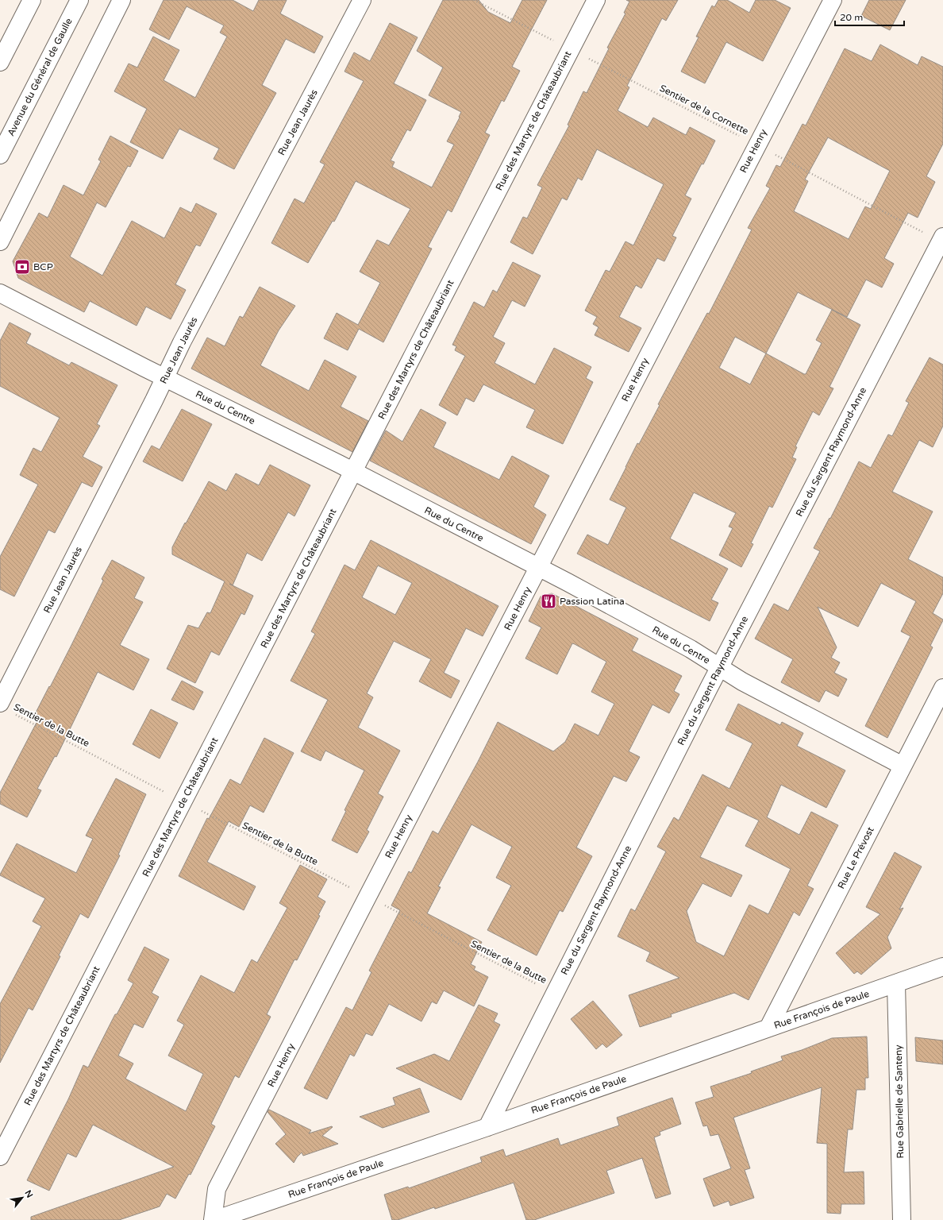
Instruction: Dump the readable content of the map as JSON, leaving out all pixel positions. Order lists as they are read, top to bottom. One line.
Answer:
{"streets":{"street":["Avenue du Général de Gaulle","Rue des Martyrs de Châteaubriant","Rue Jean Jaurès","Rue Henry","Rue du Centre","Rue du Sergent Raymond-Anne","Rue Le Prévost","Rue François de Paule","Rue Gabrielle de Santeny"],"path":["Sentier de la Cornette","Sentier de la Butte"]},"crossings":[["Sentier de la Cornette","Rue des Martyrs de Châteaubriant"],["Sentier de la Cornette","Rue Henry"],["Sentier de la Cornette","Rue du Sergent Raymond-Anne"],["Rue des Martyrs de Châteaubriant","Rue du Centre"],["Rue des Martyrs de Châteaubriant","Sentier de la Butte"],["Rue Jean Jaurès","Rue du Centre"],["Rue Jean Jaurès","Sentier de la Butte"],["Rue Henry","Rue du Centre"],["Rue Henry","Sentier de la Butte"],["Rue Henry","Rue François de Paule"],["Rue du Centre","Rue du Sergent Raymond-Anne"],["Rue du Centre","Rue Le Prévost"],["Rue du Sergent Raymond-Anne","Sentier de la Butte"],["Rue du Sergent Raymond-Anne","Rue François de Paule"],["Rue Le Prévost","Rue François de Paule"],["Rue François de Paule","Rue Gabrielle de Santeny"]],"places":{"bank":["BCP"],"restaurant":["Passion Latina"]},"scale_bar":"20 m","north":"top right"}
